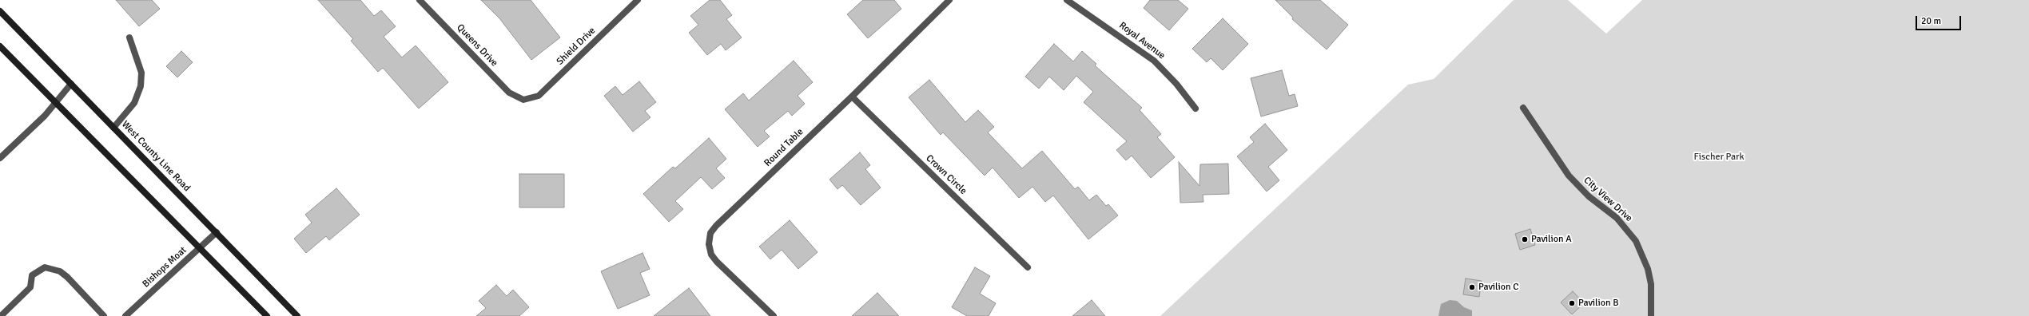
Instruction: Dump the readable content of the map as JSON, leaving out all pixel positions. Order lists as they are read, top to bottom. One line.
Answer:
{"streets":{"main road":["West County Line Road"],"street":["Royal Avenue","Queens Drive","Shield Drive","Round Table","Crown Circle","City View Drive","Bishops Moat"]},"crossings":[["Queens Drive","Shield Drive"],["Round Table","Crown Circle"],["West County Line Road","Bishops Moat"]],"parks":["Fischer Park"],"places":["Pavilion A","Pavilion C","Pavilion B"],"scale_bar":"20 m"}
